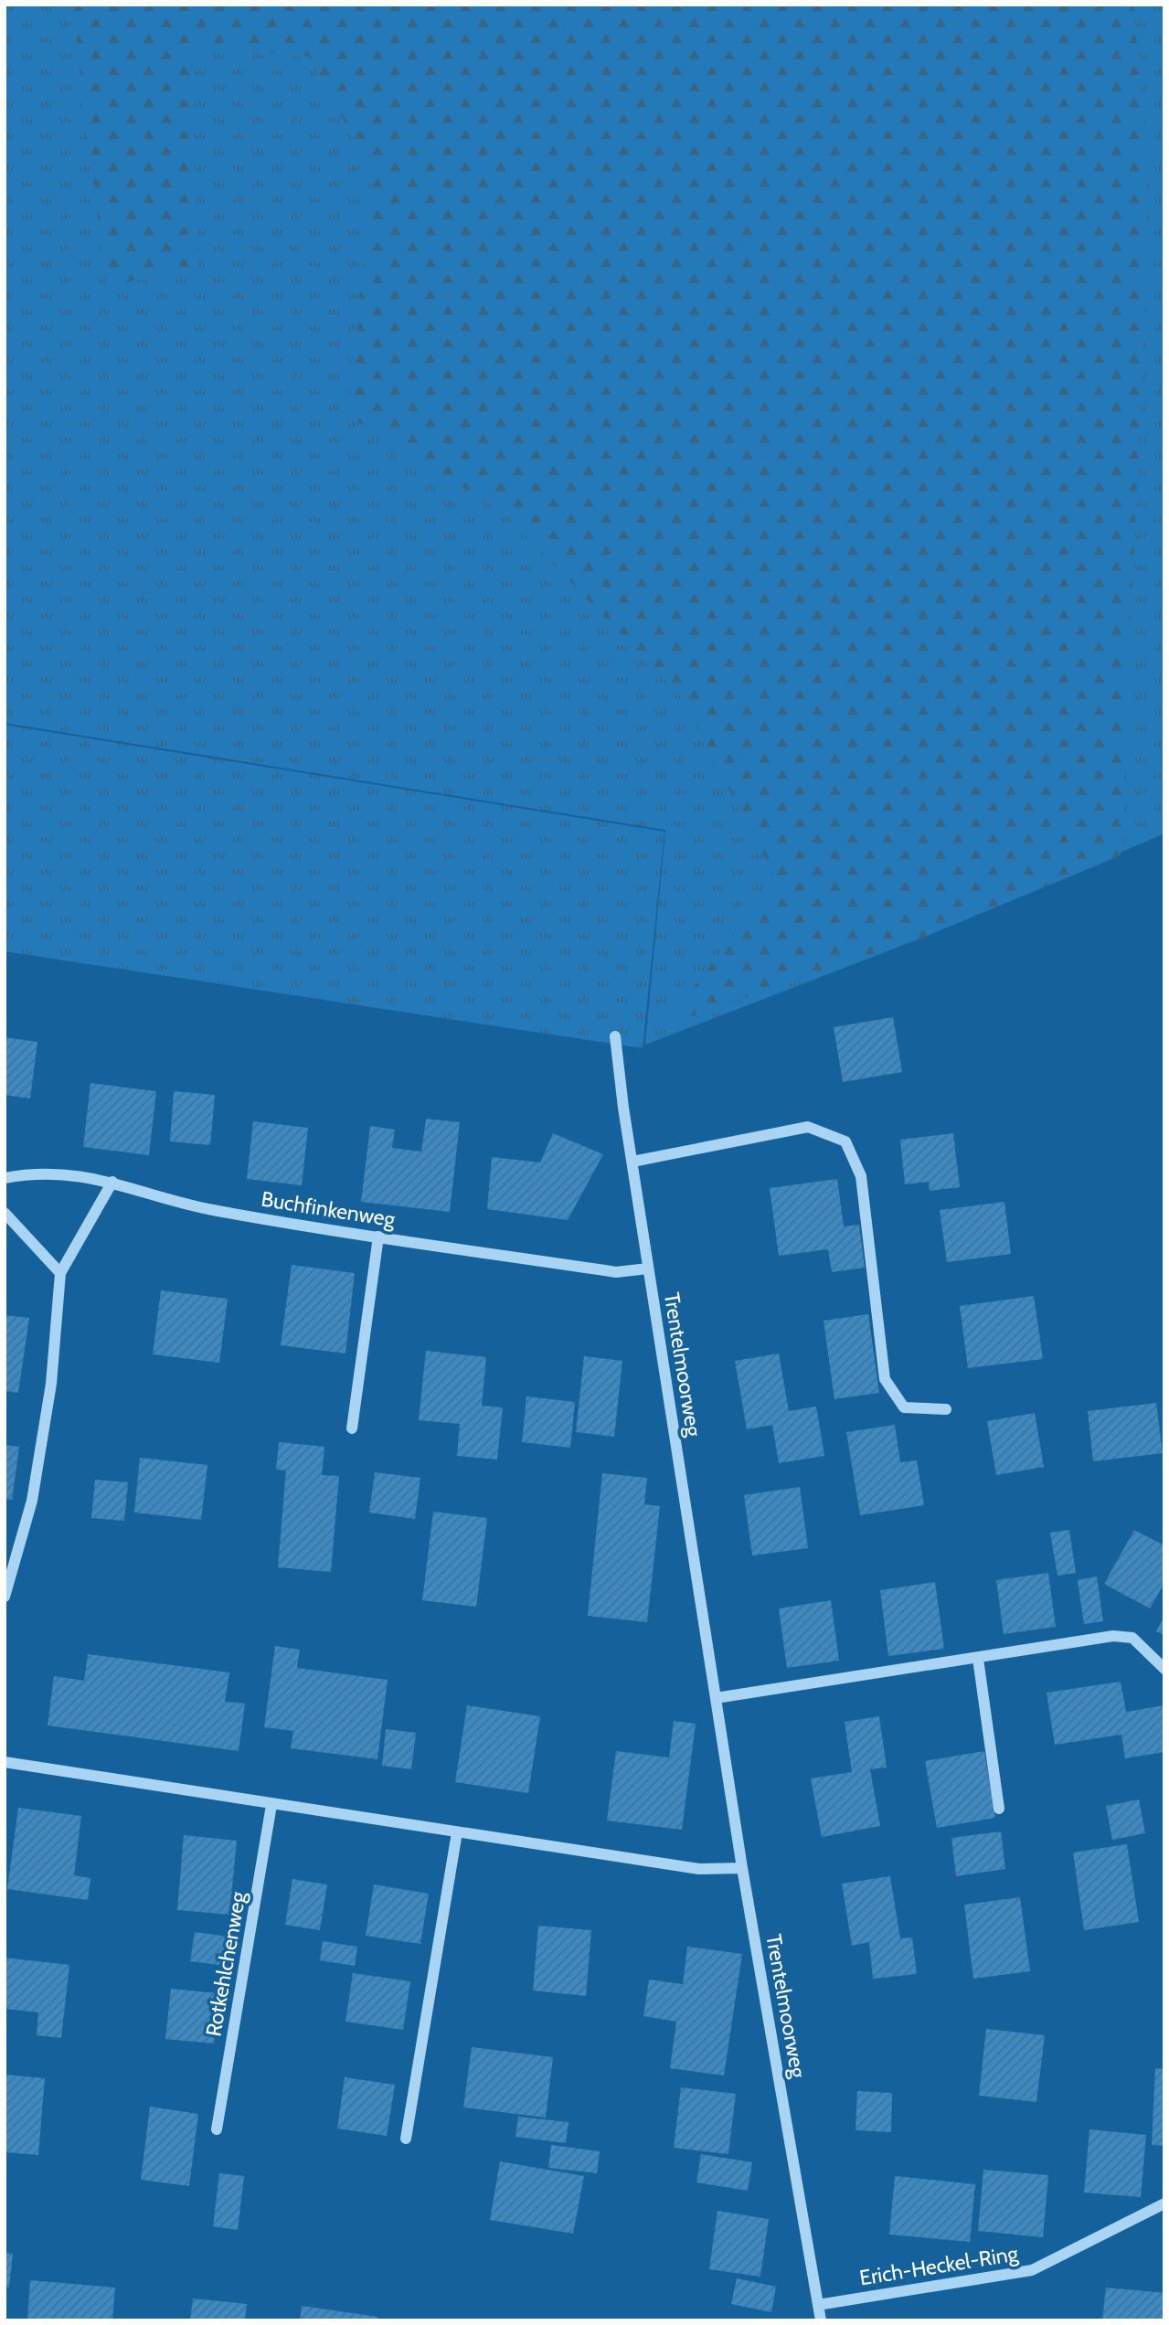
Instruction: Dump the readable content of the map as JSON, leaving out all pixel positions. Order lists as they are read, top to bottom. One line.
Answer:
{"streets":{"street":["Buchfinkenweg","Trentelmoorweg","Rotkehlchenweg","Erich-Heckel-Ring"]},"crossings":[["Buchfinkenweg","Trentelmoorweg"],["Trentelmoorweg","Erich-Heckel-Ring"]]}
